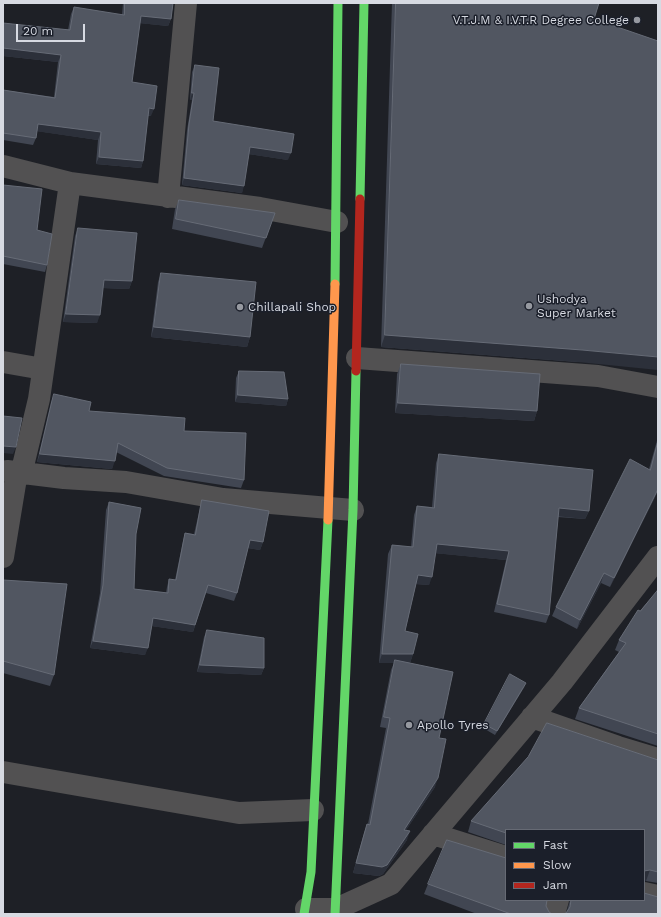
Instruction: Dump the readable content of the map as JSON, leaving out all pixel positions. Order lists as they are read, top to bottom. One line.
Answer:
{"places":["V.T.J.M & I.V.T.R Degree College","Ushodya Super Market","Chillapali Shop","Apollo Tyres"],"legend":["Fast","Slow","Jam"],"scale_bar":"20 m"}
